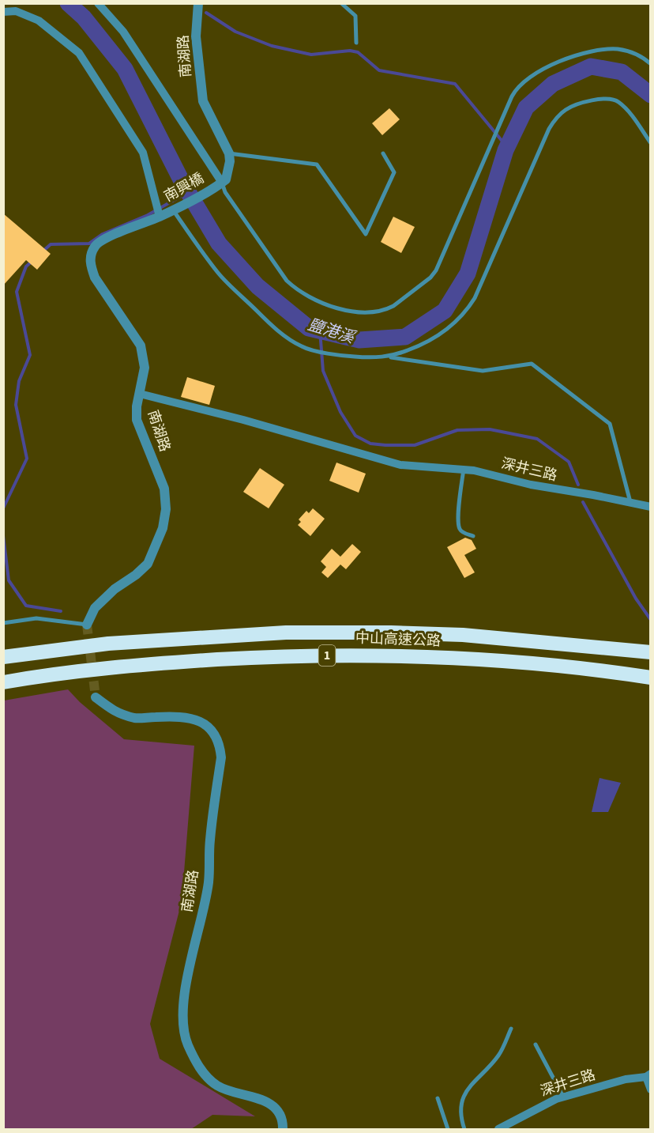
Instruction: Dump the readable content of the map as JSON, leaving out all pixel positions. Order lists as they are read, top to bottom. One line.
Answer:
{"streets":{"highway":["中山高速公路","1"],"street":["南湖路","南興橋","深井三路"]},"crossings":[["南湖路","南興橋"],["南湖路","深井三路"]],"water":["鹽港溪"]}
